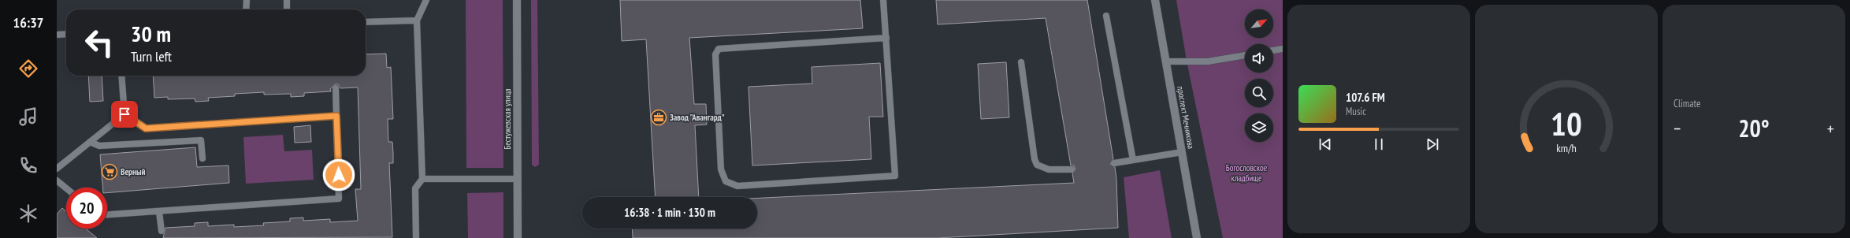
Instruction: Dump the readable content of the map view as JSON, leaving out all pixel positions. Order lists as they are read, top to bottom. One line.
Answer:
{"streets":{"street":["проспект Мечникова","Бестужевская улица"]},"parks":["Богословское кладбище"],"places":{"office":["Завод \"Авангард\""],"supermarket":["Верный"]},"north":"top right","page":{"tabs":"16:37","tile":"Climate","turn":["30 m","Turn left"],"song":["107.6 FM","Music"],"heat":["−","20°","+"],"limit":"20","trip":"16:38 · 1 min · 130 m","gauge":["10","km/h"]}}
